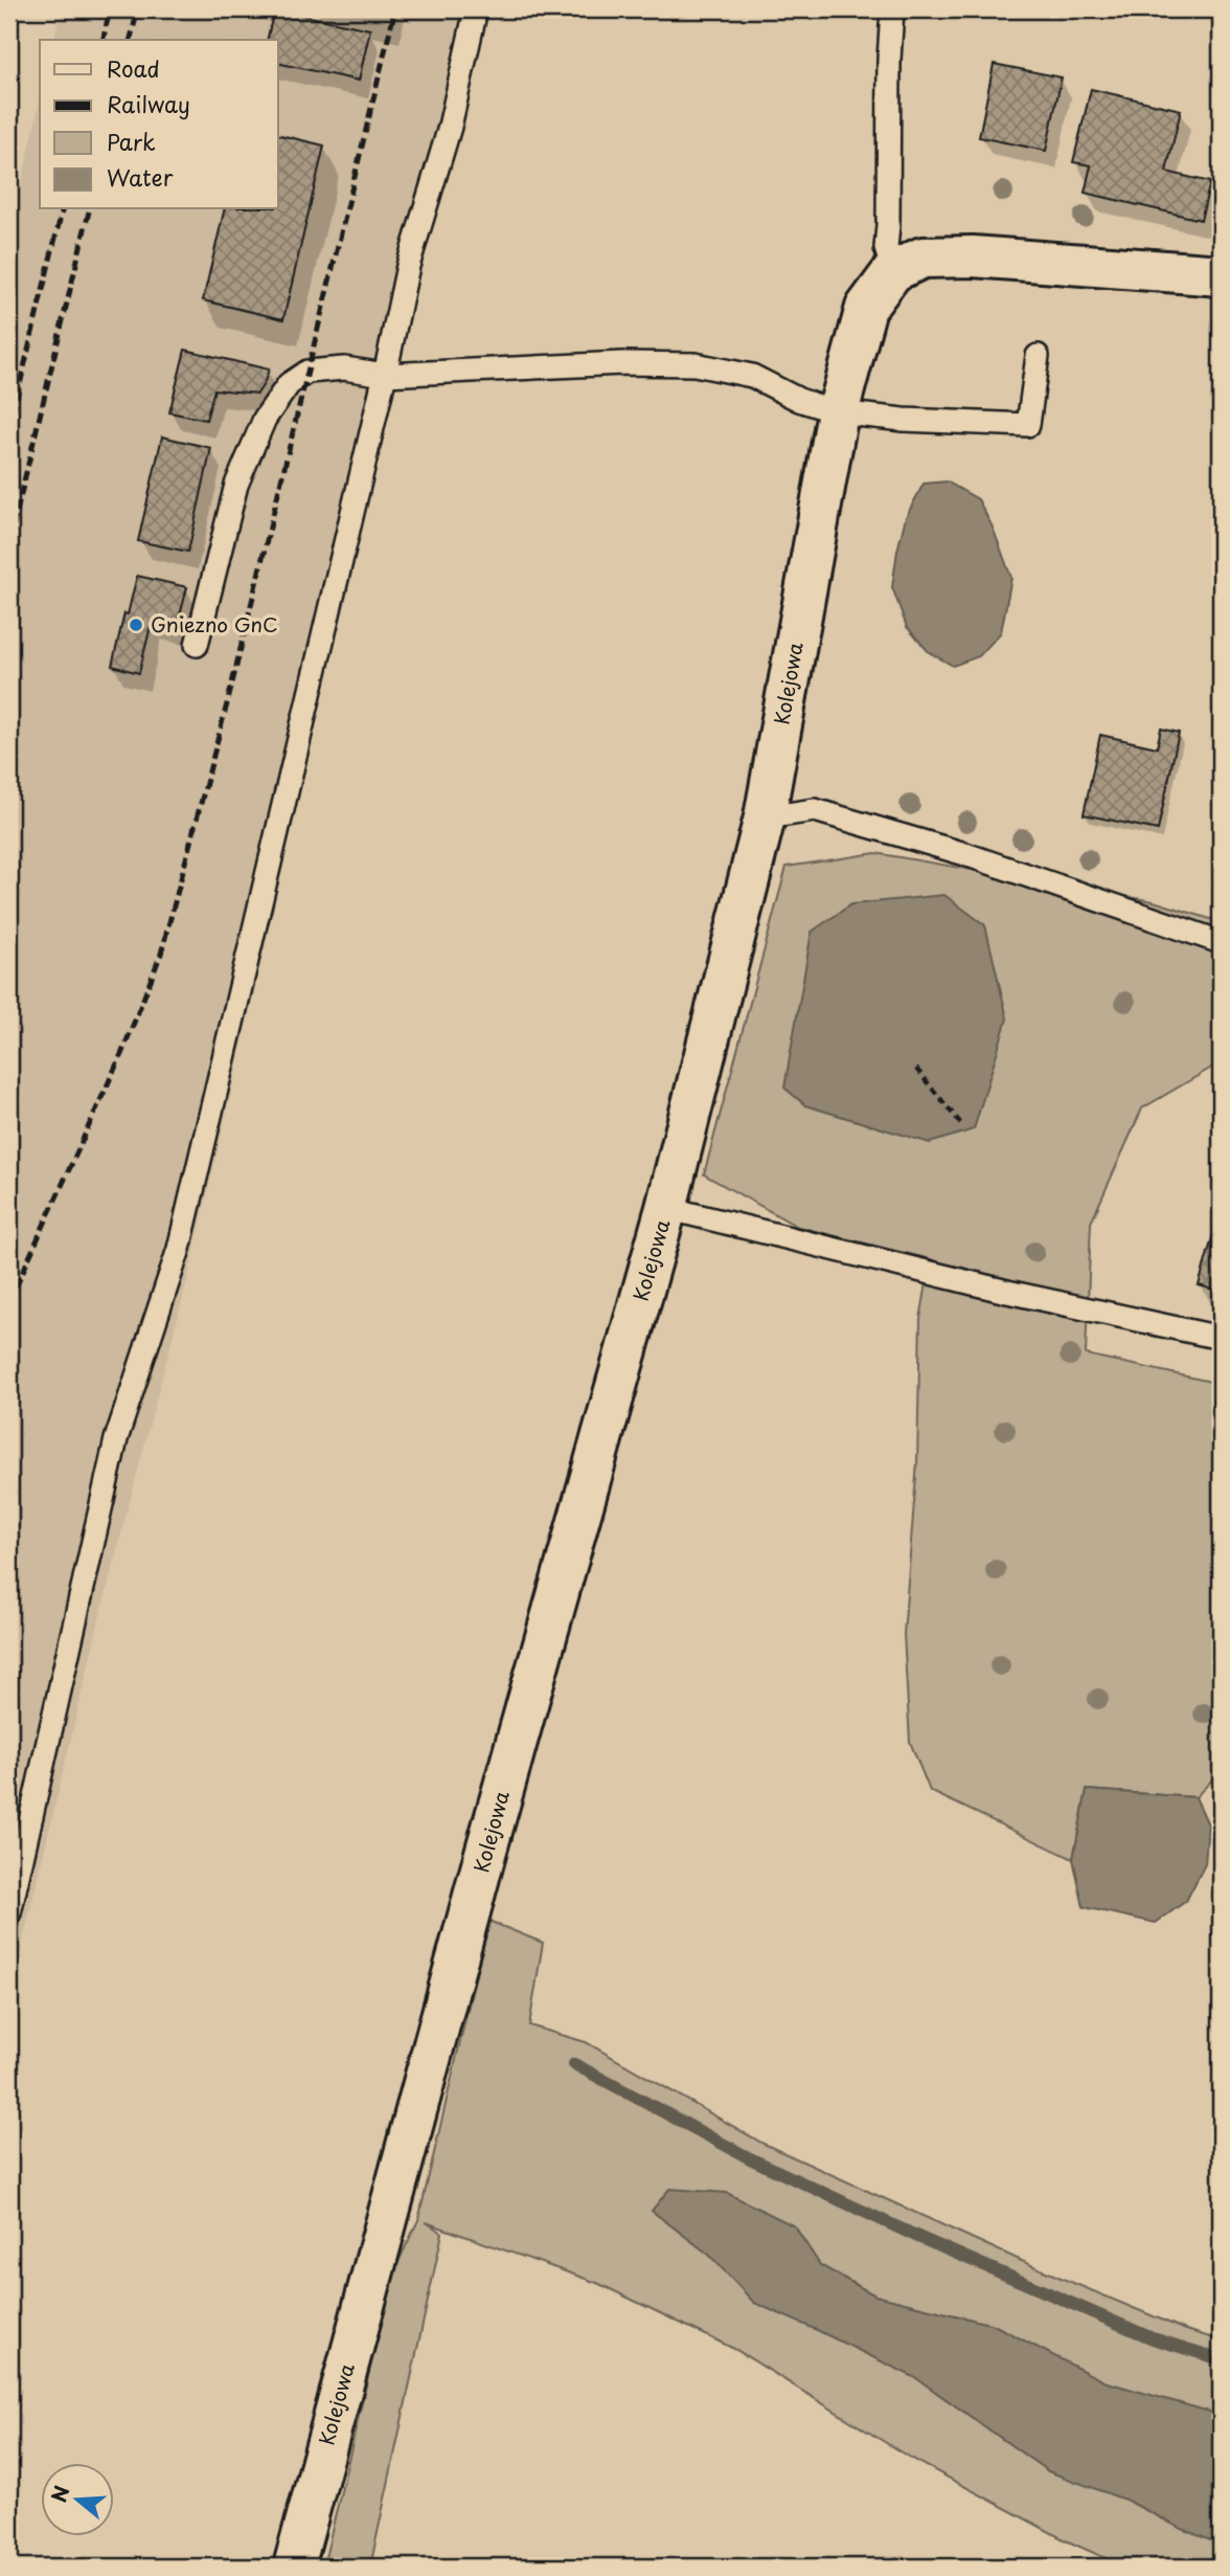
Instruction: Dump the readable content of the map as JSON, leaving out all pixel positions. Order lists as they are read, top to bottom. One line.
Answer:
{"streets":{"street":["Kolejowa"]},"places":["Gniezno GnC"],"legend":["Road","Railway","Park","Water"],"north":"left"}
